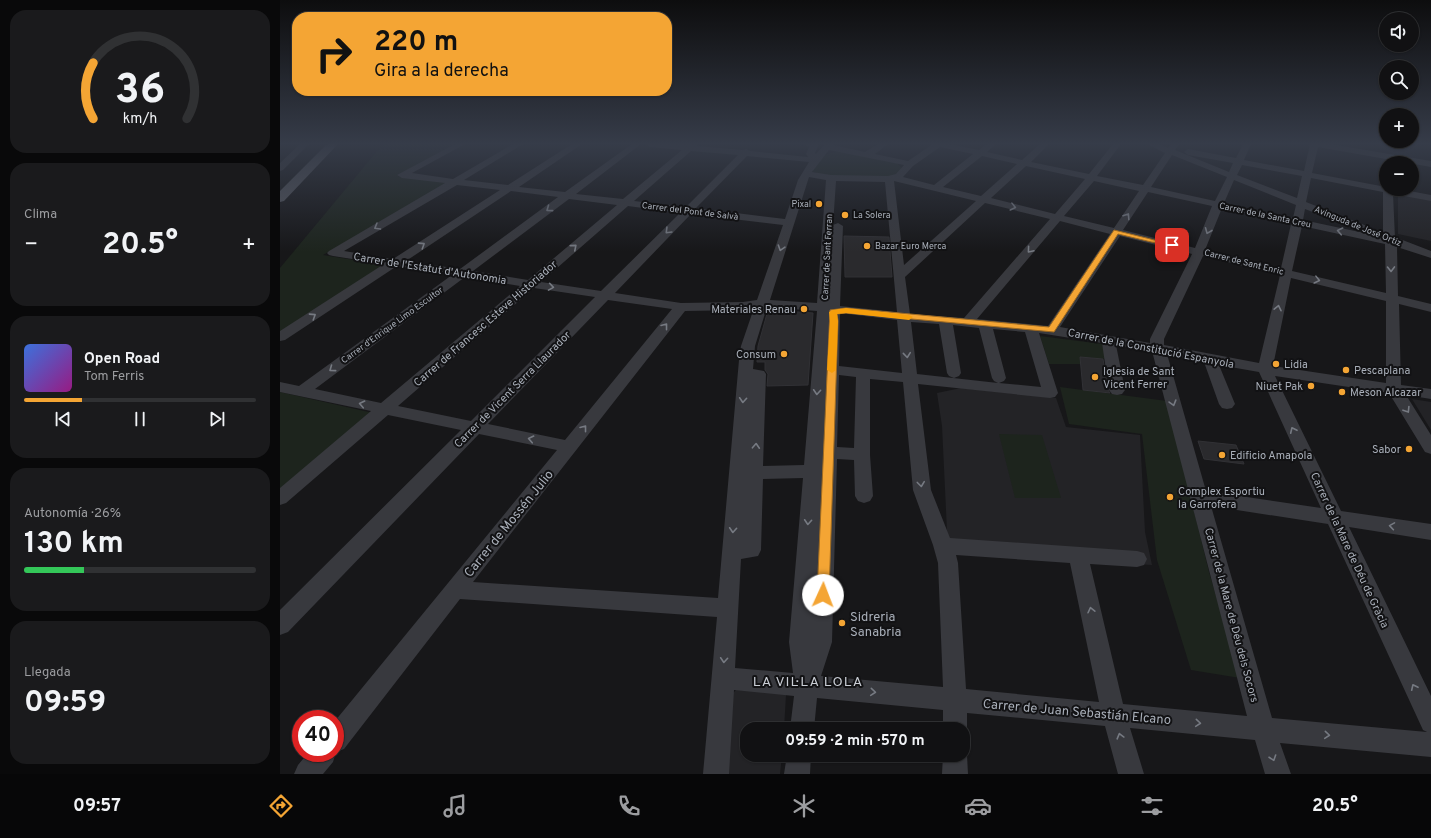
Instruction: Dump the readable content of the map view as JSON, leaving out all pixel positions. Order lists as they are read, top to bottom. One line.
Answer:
{"streets":{"street":["Carrer del Pont de Salvà","Carrer de la Santa Creu","Avinguda de José Ortiz","Carrer de Sant Ferran","Carrer de Sant Enric","Carrer de l'Estatut d'Autonomia","Carrer de Francesc Esteve Historiador","Carrer d'Enrique Limo Escultor","Carrer de la Constitució Espanyola","Carrer de Vicent Serra Llaurador","Carrer de Mossén Julio","Carrer de la Mare de Déu de Gràcia","Carrer de la Mare de Déu dels Socors","Carrer de Juan Sebastián Elcano"]},"crossings":[["Carrer del Pont de Salvà","Carrer de l'Estatut d'Autonomia"],["Carrer del Pont de Salvà","Carrer de Francesc Esteve Historiador"],["Carrer del Pont de Salvà","Carrer d'Enrique Limo Escultor"],["Carrer del Pont de Salvà","Carrer de Vicent Serra Llaurador"],["Carrer de la Santa Creu","Avinguda de José Ortiz"],["Carrer de Sant Ferran","Carrer de l'Estatut d'Autonomia"],["Carrer de Sant Ferran","Carrer de la Constitució Espanyola"],["Carrer de Sant Ferran","Carrer de Juan Sebastián Elcano"],["Carrer de l'Estatut d'Autonomia","Carrer de Francesc Esteve Historiador"],["Carrer de l'Estatut d'Autonomia","Carrer d'Enrique Limo Escultor"],["Carrer de l'Estatut d'Autonomia","Carrer de la Constitució Espanyola"],["Carrer de l'Estatut d'Autonomia","Carrer de Vicent Serra Llaurador"],["Carrer de l'Estatut d'Autonomia","Carrer de Mossén Julio"],["Carrer de la Constitució Espanyola","Carrer de la Mare de Déu de Gràcia"],["Carrer de la Constitució Espanyola","Carrer de la Mare de Déu dels Socors"],["Carrer de la Mare de Déu dels Socors","Carrer de Juan Sebastián Elcano"]],"one_way":["Carrer de Juan Sebastián Elcano"],"districts":["LA VIL·LA LOLA"],"places":["Pixal","La Solera","Bazar Euro Merca","Materiales Renau","Consum","Lidia","Pescaplana","Iglesia de Sant Vicent Ferrer","Niuet Pak","Meson Alcazar","Sabor","Edificio Amapola","Complex Esportiu la Garrofera","Sidreria Sanabria"],"page":{"map_buttons":["+","−"],"turn":["220 m","Gira a la derecha"],"tile":["Clima",["Autonomía · 26%","130 km"],["Llegada","09:59"]],"heat":["−","20.5°","+"],"song":["Open Road","Tom Ferris"],"limit":"40","trip":"09:59 · 2 min · 570 m","tabs":["09:57","20.5°"],"gauge":["36","km/h"]}}
